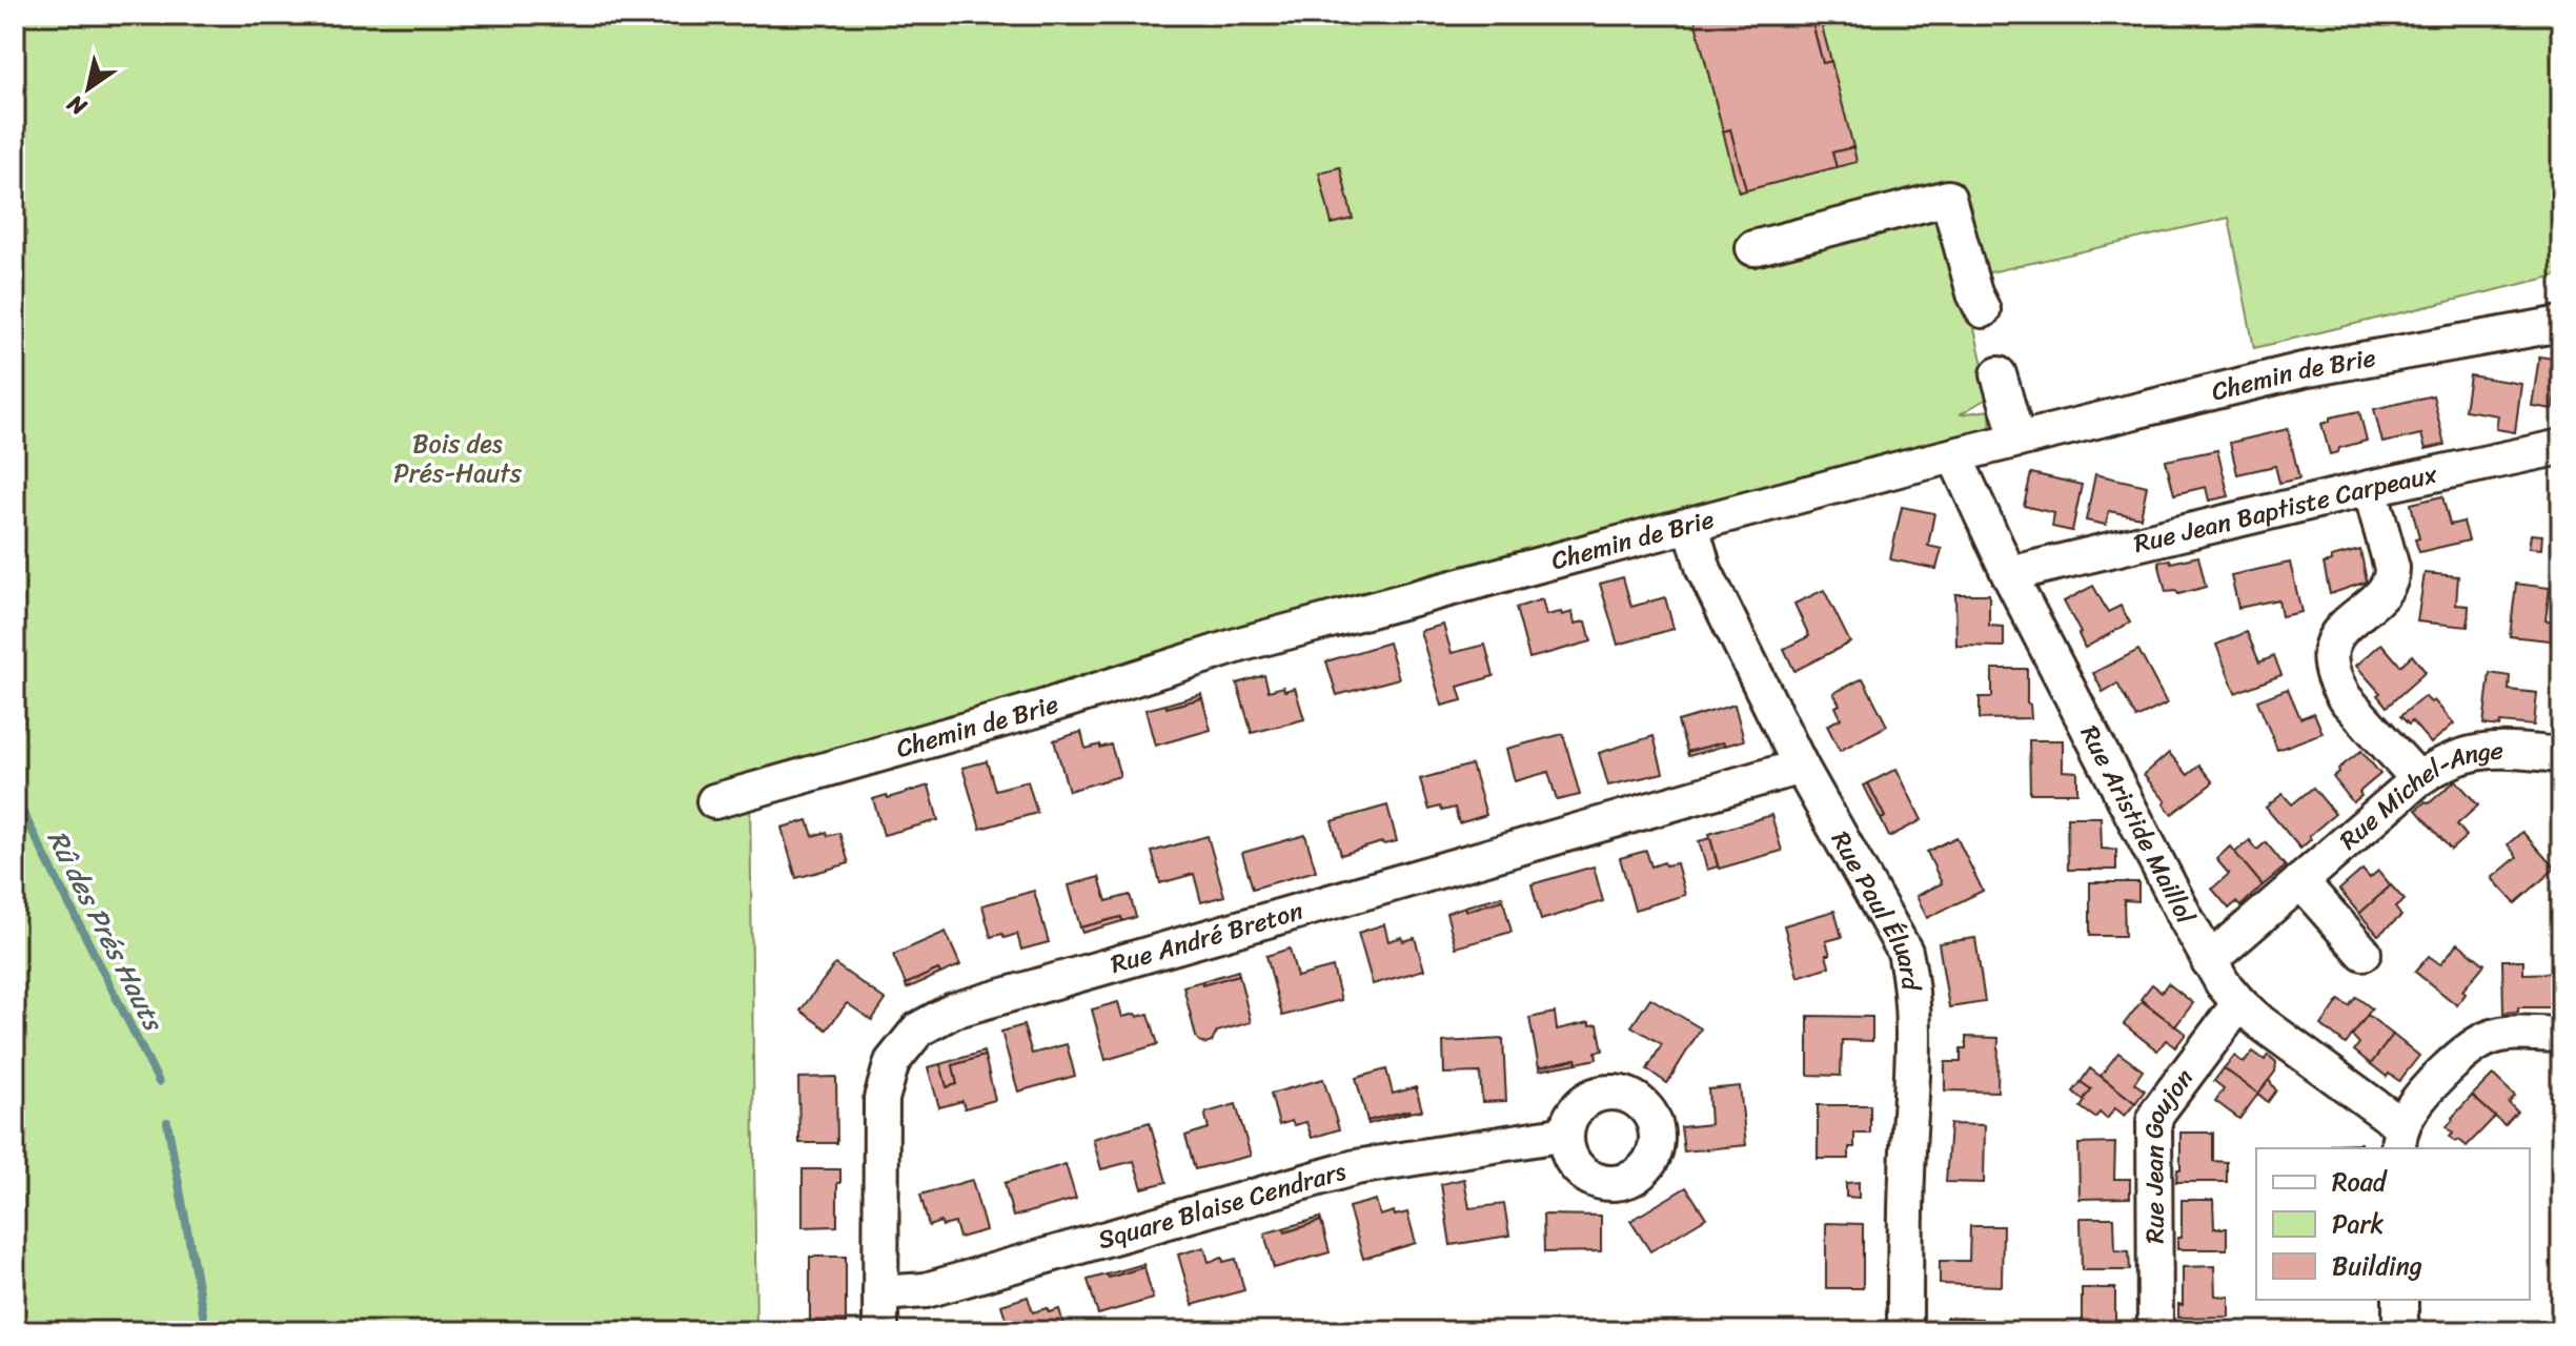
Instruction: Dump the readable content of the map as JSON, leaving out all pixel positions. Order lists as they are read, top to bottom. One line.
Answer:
{"streets":{"street":["Chemin de Brie","Rue Jean Baptiste Carpeaux","Rue Michel-Ange","Rue Aristide Maillol","Rue Paul Éluard","Rue André Breton","Rue Jean Goujon","Square Blaise Cendrars"]},"crossings":[["Chemin de Brie","Rue Aristide Maillol"],["Chemin de Brie","Rue Paul Éluard"],["Rue Jean Baptiste Carpeaux","Rue Aristide Maillol"],["Rue Michel-Ange","Rue Aristide Maillol"],["Rue Aristide Maillol","Rue Jean Goujon"],["Rue Paul Éluard","Rue André Breton"],["Rue André Breton","Square Blaise Cendrars"]],"water":["Rû des Prés Hauts"],"parks":["Bois des Prés-Hauts"],"legend":["Road","Park","Building"],"north":"bottom left"}
